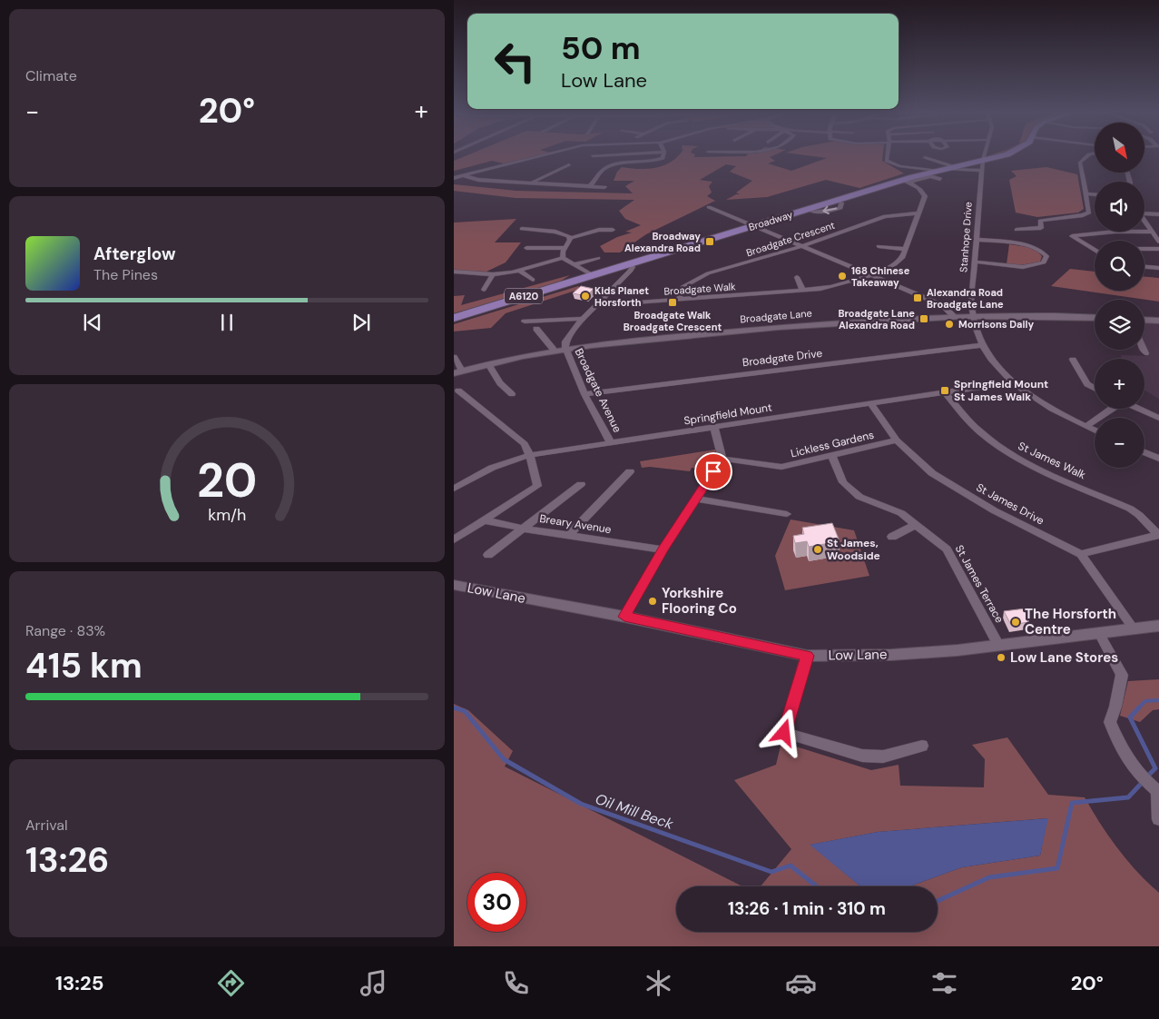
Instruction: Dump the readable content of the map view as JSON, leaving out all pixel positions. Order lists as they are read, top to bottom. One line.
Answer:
{"streets":{"highway":["Broadway","A6120"],"street":["Stanhope Drive","Broadgate Crescent","Broadgate Walk","Broadgate Lane","Broadgate Drive","Broadgate Avenue","Springfield Mount","Lickless Gardens","St James Walk","St James Drive","Breary Avenue","St James Terrace","Low Lane"]},"crossings":[["Broadway","Stanhope Drive"],["Broadway","Broadgate Walk"],["Stanhope Drive","Broadgate Lane"],["Stanhope Drive","Broadgate Drive"],["Stanhope Drive","Springfield Mount"],["Broadgate Crescent","Broadgate Walk"],["Broadgate Lane","Broadgate Avenue"],["Broadgate Drive","Broadgate Avenue"],["Broadgate Avenue","Springfield Mount"],["Springfield Mount","St James Walk"],["Springfield Mount","St James Drive"],["Lickless Gardens","St James Drive"],["Lickless Gardens","St James Terrace"],["St James Drive","Low Lane"],["St James Terrace","Low Lane"]],"water":["Oil Mill Beck"],"places":{"transit":["Broadway Alexandra Road","Alexandra Road Broadgate Lane","Broadgate Walk Broadgate Crescent","Broadgate Lane Alexandra Road","Springfield Mount St James Walk"],"other":["168 Chinese Takeaway","Kids Planet Horsforth","Morrisons Daily","St James, Woodside","Yorkshire Flooring Co","The Horsforth Centre","Low Lane Stores"]},"north":"bottom right","page":{"tile":["Climate",["Range · 83%","415 km"],["Arrival","13:26"]],"turn":["50 m","Low Lane"],"heat":["−","20°","+"],"map_buttons":["+","−"],"song":["Afterglow","The Pines"],"limit":"30","trip":"13:26 · 1 min · 310 m","tabs":["13:25","20°"],"gauge":["20","km/h"]}}
